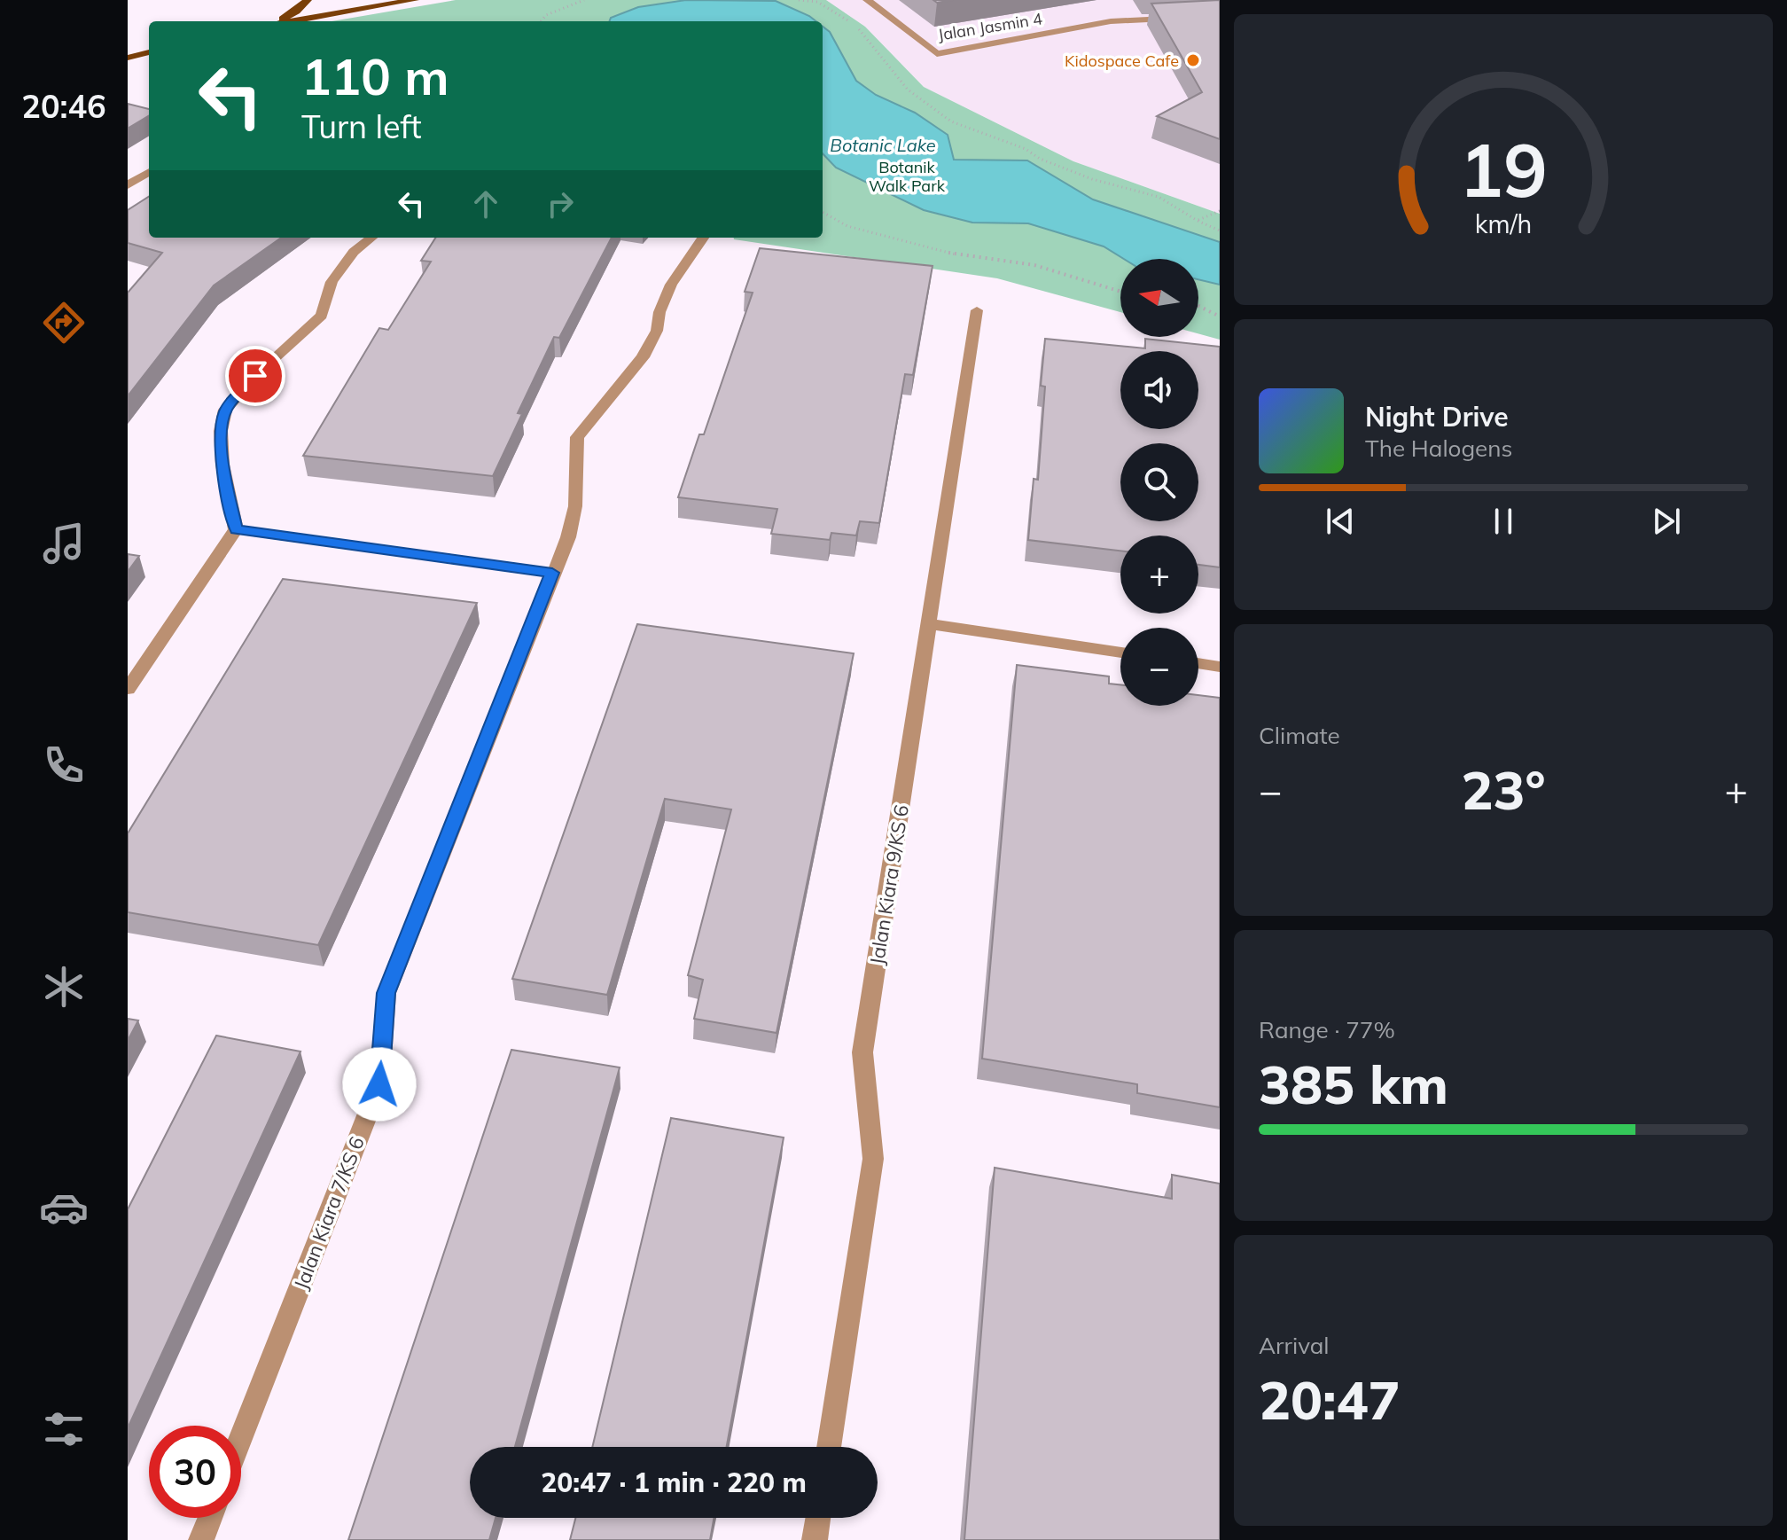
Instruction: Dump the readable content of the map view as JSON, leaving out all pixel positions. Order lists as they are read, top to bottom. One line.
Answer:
{"streets":{"street":["Jalan Jasmin 4","Jalan Kiara 9/KS 6","Jalan Kiara 7/KS 6"]},"water":["Botanic Lake"],"parks":["Botanik Walk Park"],"places":["Kidospace Cafe"],"north":"left","page":{"tabs":"20:46","turn":["110 m","Turn left"],"map_buttons":["+","−"],"song":["Night Drive","The Halogens"],"tile":["Climate",["Range · 77%","385 km"],["Arrival","20:47"]],"heat":["−","23°","+"],"limit":"30","trip":"20:47 · 1 min · 220 m","gauge":["19","km/h"]}}
